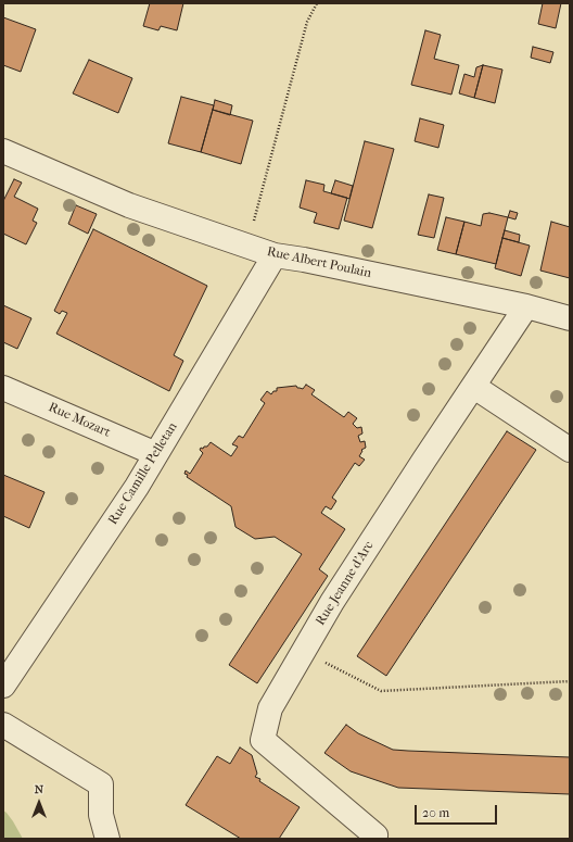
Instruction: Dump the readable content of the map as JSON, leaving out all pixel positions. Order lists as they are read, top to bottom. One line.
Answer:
{"streets":{"street":["Rue Albert Poulain","Rue Mozart","Rue Camille Pelletan","Rue Jeanne d'Arc"]},"crossings":[["Rue Albert Poulain","Rue Camille Pelletan"],["Rue Albert Poulain","Rue Jeanne d'Arc"],["Rue Mozart","Rue Camille Pelletan"]],"scale_bar":"20 m","north":"top"}
